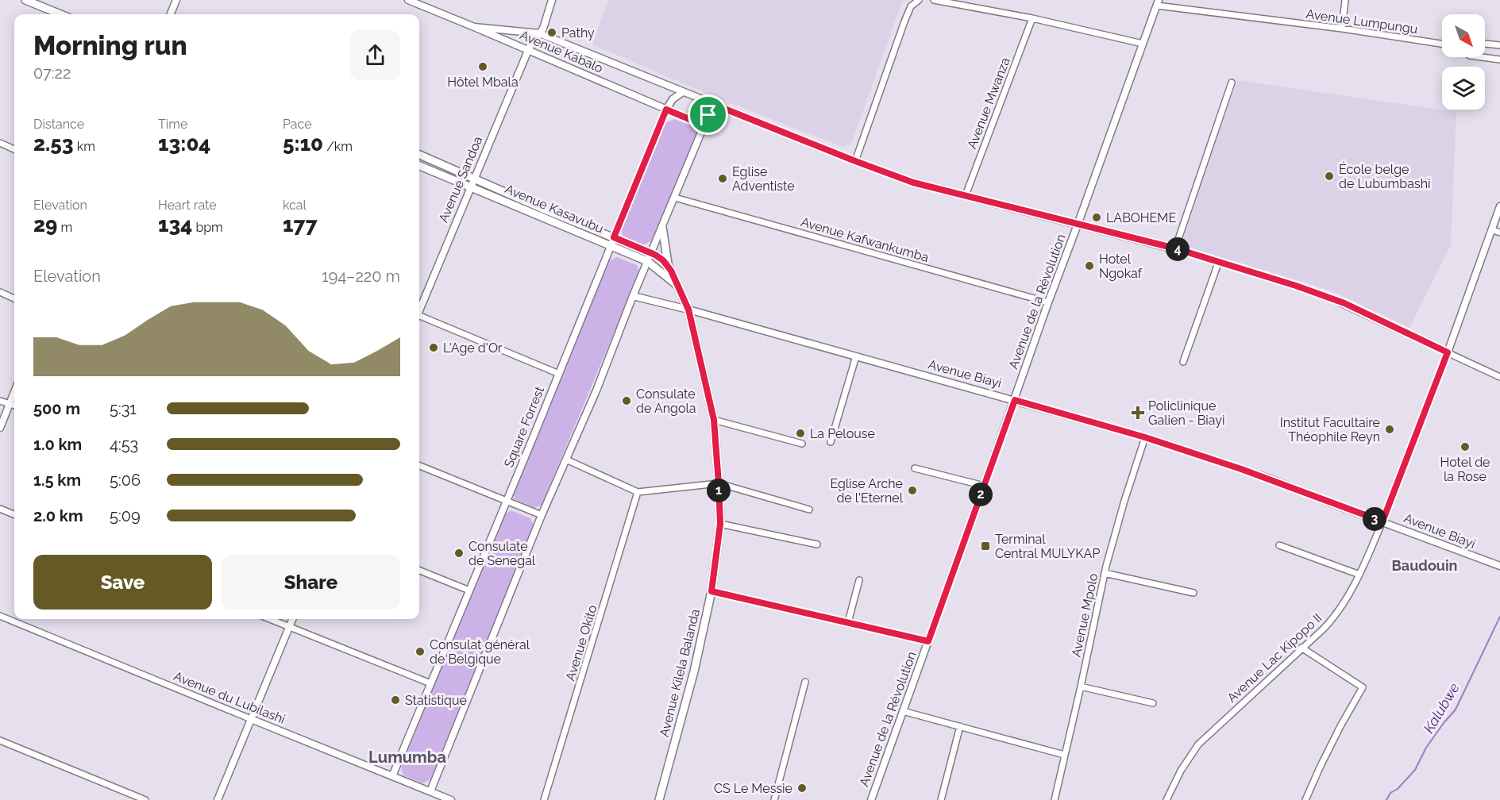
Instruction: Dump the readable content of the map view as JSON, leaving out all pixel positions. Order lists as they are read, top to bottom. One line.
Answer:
{"streets":{"main road":["Avenue Kasavubu","Avenue Kilela Balanda"],"street":["Avenue Lumpungu","Avenue Kabalo","Avenue Mwanza","Avenue Sandoa","Avenue Kafwankumba","Avenue de la Révolution","Avenue Biayi","Square Forrest","Avenue Mpolo","Avenue Okito","Avenue Lac Kipopo II","Avenue du Lubilashi"]},"crossings":[["Avenue Lumpungu","Avenue de la Révolution"],["Avenue Kabalo","Avenue Mwanza"],["Avenue Kabalo","Avenue Sandoa"],["Avenue Kabalo","Avenue de la Révolution"],["Avenue Kabalo","Square Forrest"],["Avenue Sandoa","Avenue Kasavubu"],["Avenue Kasavubu","Square Forrest"],["Avenue Kasavubu","Avenue Kilela Balanda"],["Avenue Kafwankumba","Avenue de la Révolution"],["Avenue de la Révolution","Avenue Biayi"],["Avenue Biayi","Avenue Mpolo"],["Avenue Biayi","Avenue Lac Kipopo II"],["Avenue Biayi","Avenue Kilela Balanda"],["Square Forrest","Avenue du Lubilashi"]],"districts":["Baudouin","Lumumba"],"water":["Kalubwe"],"places":{"other":["Pathy","Hôtel Mbala","École belge de Lubumbashi","Eglise Adventiste","LABOHEME","Hotel Ngokaf","L'Age d'Or","Consulate de Angola","Institut Facultaire Théophile Reyn","La Pelouse","Hotel de la Rose","Eglise Arche de l'Eternel","Consulate de Senegal","Consulat général de Belgique","Statistique","CS Le Messie"],"health":["Policlinique Galien - Biayi"],"transit":["Terminal Central MULYKAP"]},"north":"bottom right","page":{"heading":["Morning run","07:22"],"stats":[["Distance","2.53 km"],["Time","13:04"],["Pace","5:10 /km"],["Elevation","29 m"],["Heart rate","134 bpm"],["kcal","177"]],"pins":["4","1","2","3"],"chart":["Elevation","194–220 m"],"list":[{"name":"500 m","note":"5:31"},{"name":"1.0 km","note":"4:53"},{"name":"1.5 km","note":"5:06"},{"name":"2.0 km","note":"5:09"}],"buttons":["Save","Share"]}}
